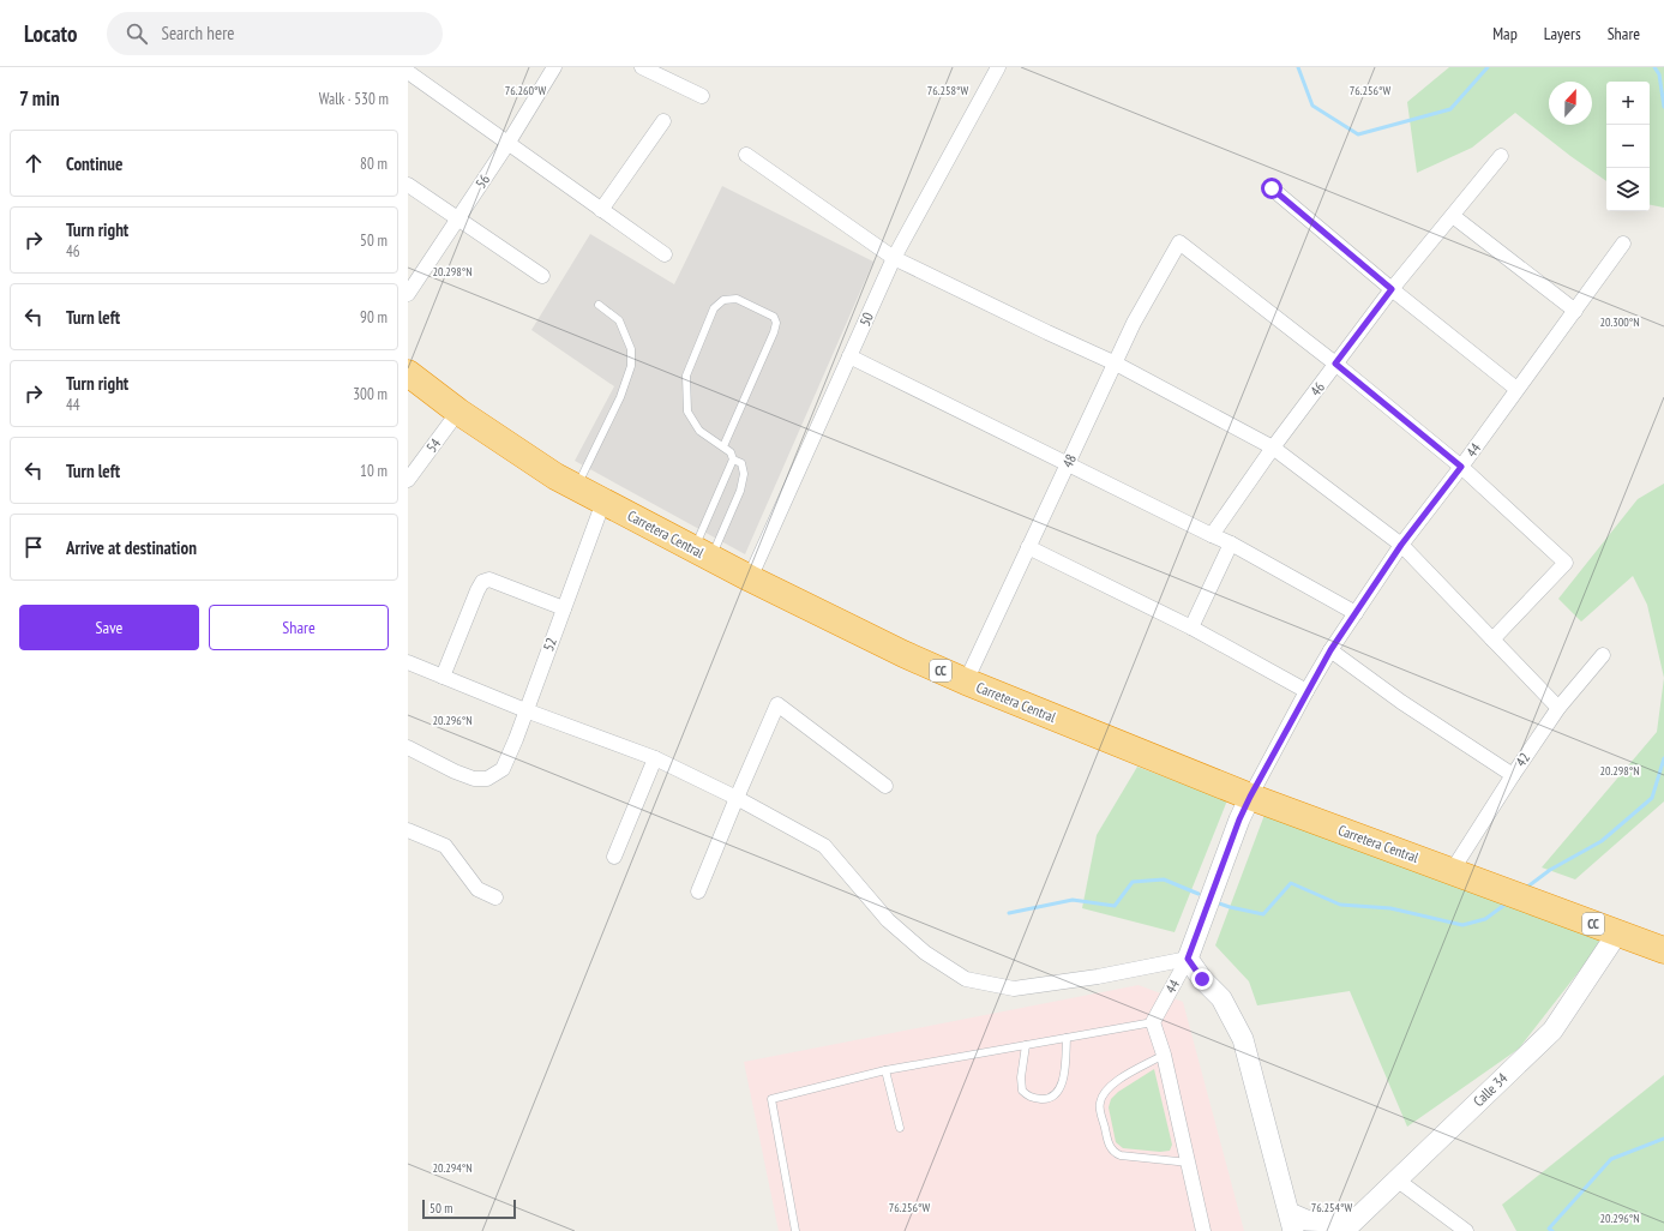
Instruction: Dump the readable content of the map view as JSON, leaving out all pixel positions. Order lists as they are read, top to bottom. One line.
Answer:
{"streets":{"highway":["Carretera Central","CC"],"street":["56","50","46","54","44","48","52","42","Calle 34"]},"crossings":[["50","Carretera Central"],["46","48"],["54","Carretera Central"],["44","Carretera Central"],["48","Carretera Central"],["Carretera Central","52"],["Carretera Central","42"],["Carretera Central","Calle 34"]],"scale_bar":"50 m","north":"top","page":{"header":"Locato","search":"Search here","nav":["Map","Layers","Share"],"heading":["7 min","Walk · 530 m"],"map_buttons":["+","−"],"list":[["Continue","80 m"],["Turn right","46","50 m"],["Turn left","90 m"],["Turn right","44","300 m"],["Turn left","10 m"],"Arrive at destination"],"buttons":["Save","Share"],"scale":"50 m"},"coordinates":["76.256°W","76.260°W","76.258°W","20.298°N","20.300°N","20.296°N","20.294°N","76.254°W"]}
